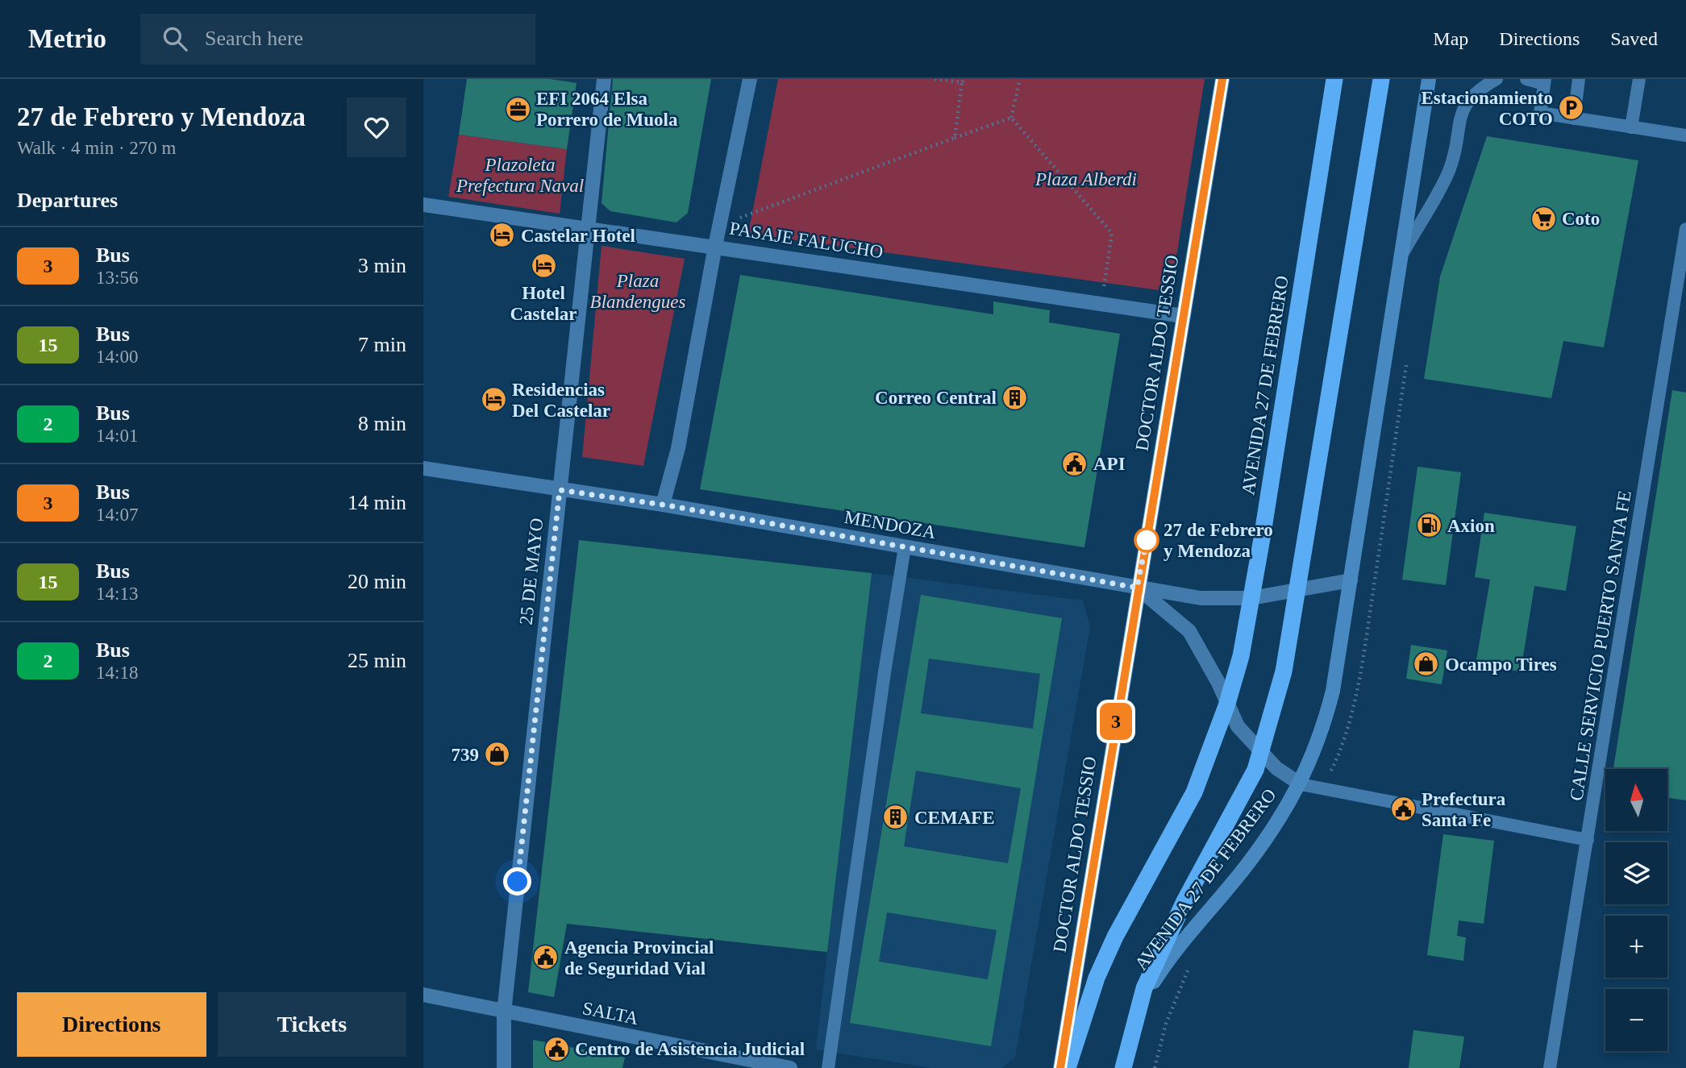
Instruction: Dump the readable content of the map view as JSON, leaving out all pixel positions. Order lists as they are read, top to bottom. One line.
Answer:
{"streets":{"highway":["AVENIDA 27 DE FEBRERO"],"main road":["DOCTOR ALDO TESSIO"],"street":["PASAJE FALUCHO","MENDOZA","25 DE MAYO","SALTA"],"lane":["CALLE SERVICIO PUERTO SANTA FE"]},"crossings":[["PASAJE FALUCHO","DOCTOR ALDO TESSIO"],["PASAJE FALUCHO","25 DE MAYO"],["DOCTOR ALDO TESSIO","MENDOZA"],["AVENIDA 27 DE FEBRERO","MENDOZA"],["MENDOZA","25 DE MAYO"],["25 DE MAYO","SALTA"]],"parks":["Plazoleta Prefectura Naval","Plaza Alberdi","Plaza Blandengues"],"places":{"parking":["Estacionamiento COTO"],"office":["EFI 2064 Elsa Porrero de Muola"],"supermarket":["Coto"],"hotel":["Castelar Hotel","Hotel Castelar","Residencias Del Castelar"],"building":["Correo Central","CEMAFE"],"public building":["API","Prefectura Santa Fe","Agencia Provincial de Seguridad Vial","Centro de Asistencia Judicial"],"fuel station":["Axion"],"other":["27 de Febrero y Mendoza"],"shop":["Ocampo Tires","739"]},"lines":["bus line 3"],"north":"top","page":{"header":"Metrio","search":"Search here","nav":["Map","Directions","Saved"],"heading":[["27 de Febrero y Mendoza","Walk · 4 min · 270 m"],"Departures"],"on_map":"3","list":[{"mark":"3","name":"Bus","note":"13:56","value":"3 min"},{"mark":"15","name":"Bus","note":"14:00","value":"7 min"},{"mark":"2","name":"Bus","note":"14:01","value":"8 min"},{"mark":"3","name":"Bus","note":"14:07","value":"14 min"},{"mark":"15","name":"Bus","note":"14:13","value":"20 min"},{"mark":"2","name":"Bus","note":"14:18","value":"25 min"}],"map_buttons":["+","−"],"buttons":["Directions","Tickets"]}}
